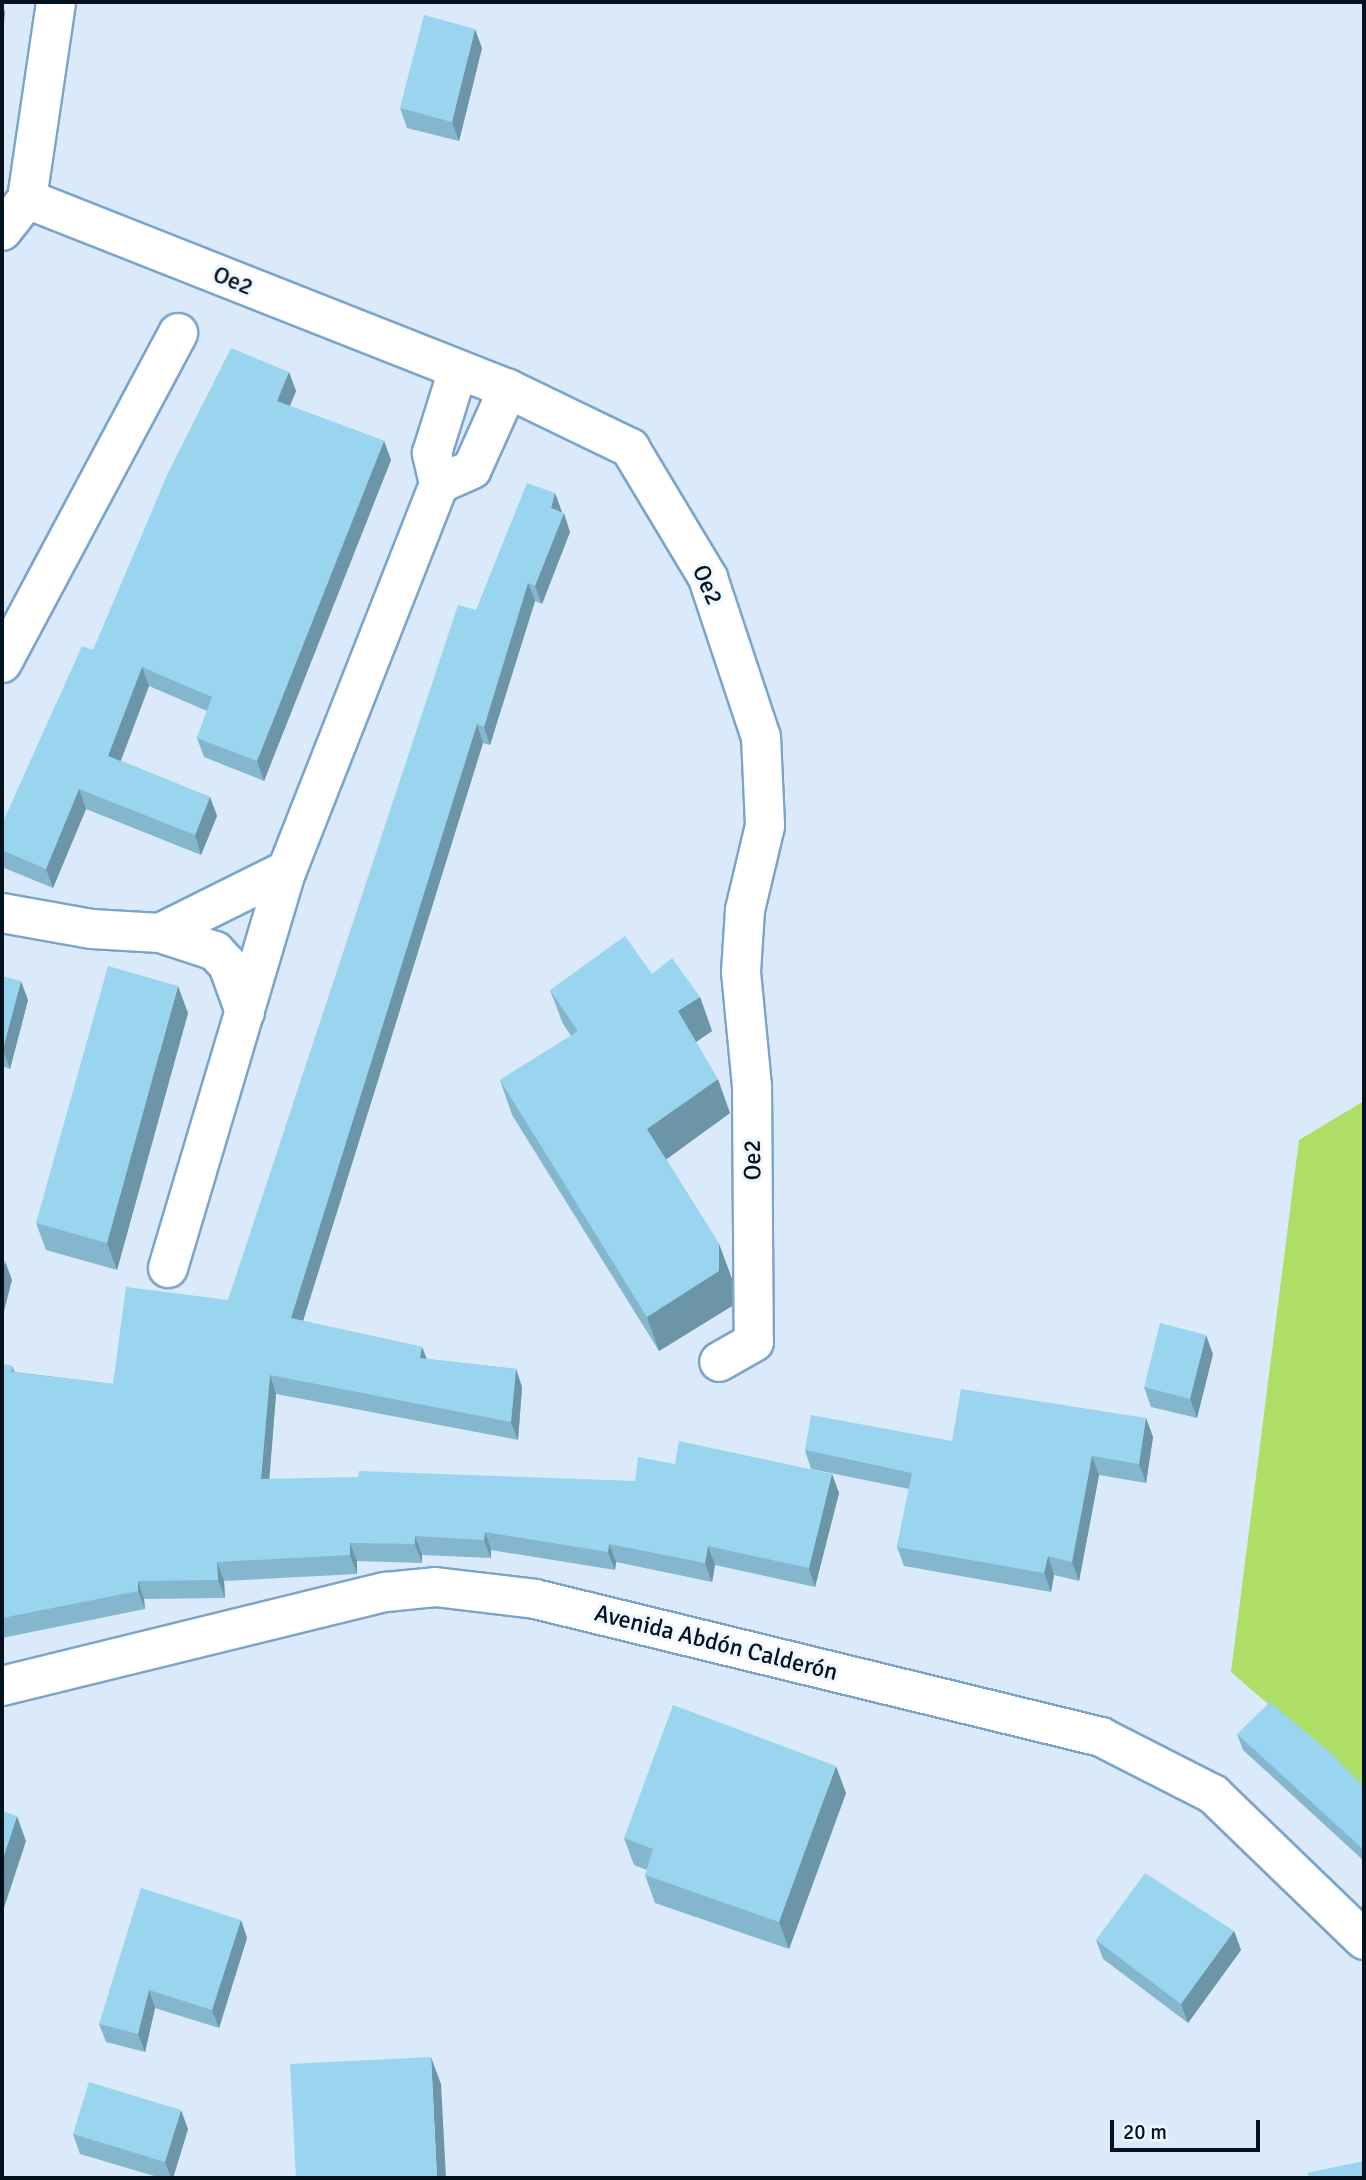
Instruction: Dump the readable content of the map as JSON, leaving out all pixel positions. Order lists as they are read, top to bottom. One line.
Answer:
{"streets":{"street":["Oe2","Avenida Abdón Calderón"]},"scale_bar":"20 m"}
